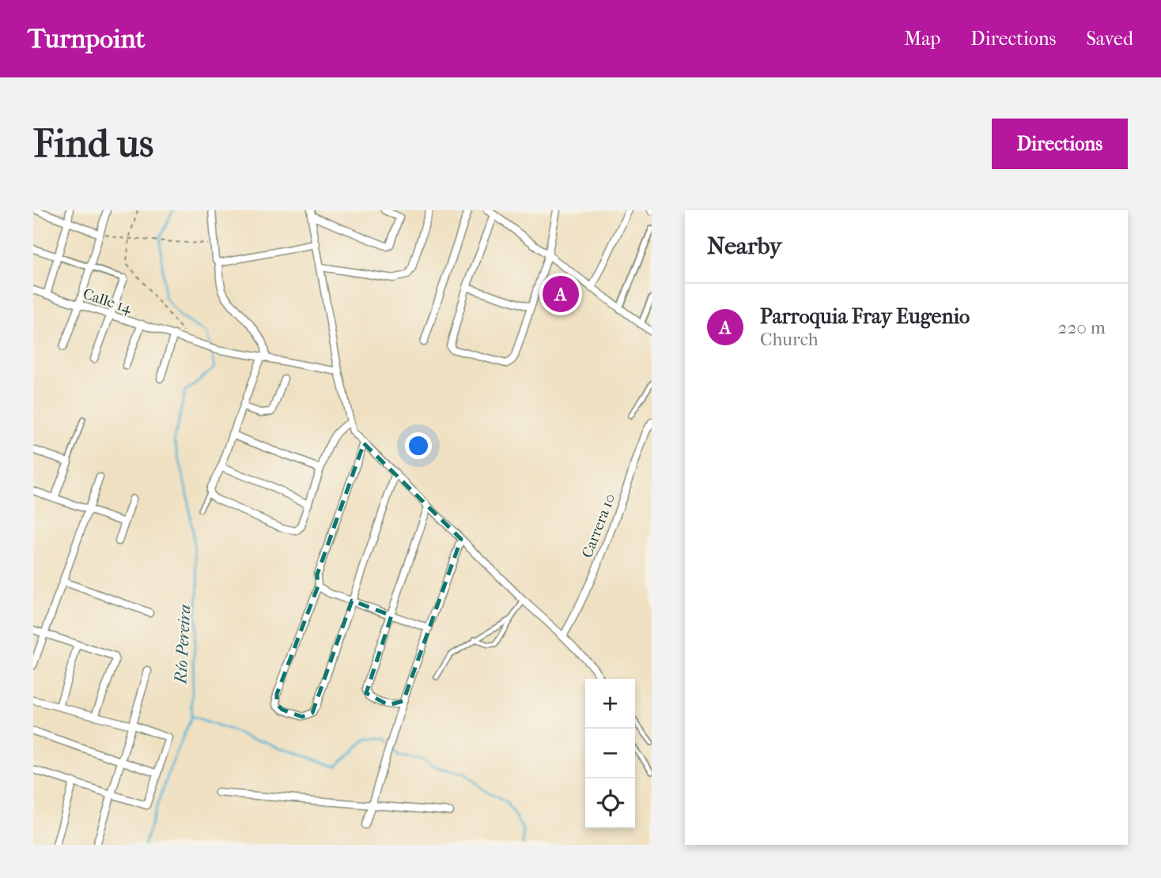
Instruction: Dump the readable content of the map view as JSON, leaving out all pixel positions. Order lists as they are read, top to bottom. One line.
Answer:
{"streets":{"street":["Calle 14","Carrera 10"]},"water":["Río Pereira"],"page":{"header":"Turnpoint","nav":["Map","Directions","Saved"],"buttons":"Directions","title":"Find us","heading":"Nearby","pins":"A","list":[{"mark":"A","name":"Parroquia Fray Eugenio","note":"Church","value":"220 m"}],"map_buttons":["+","−"]}}
